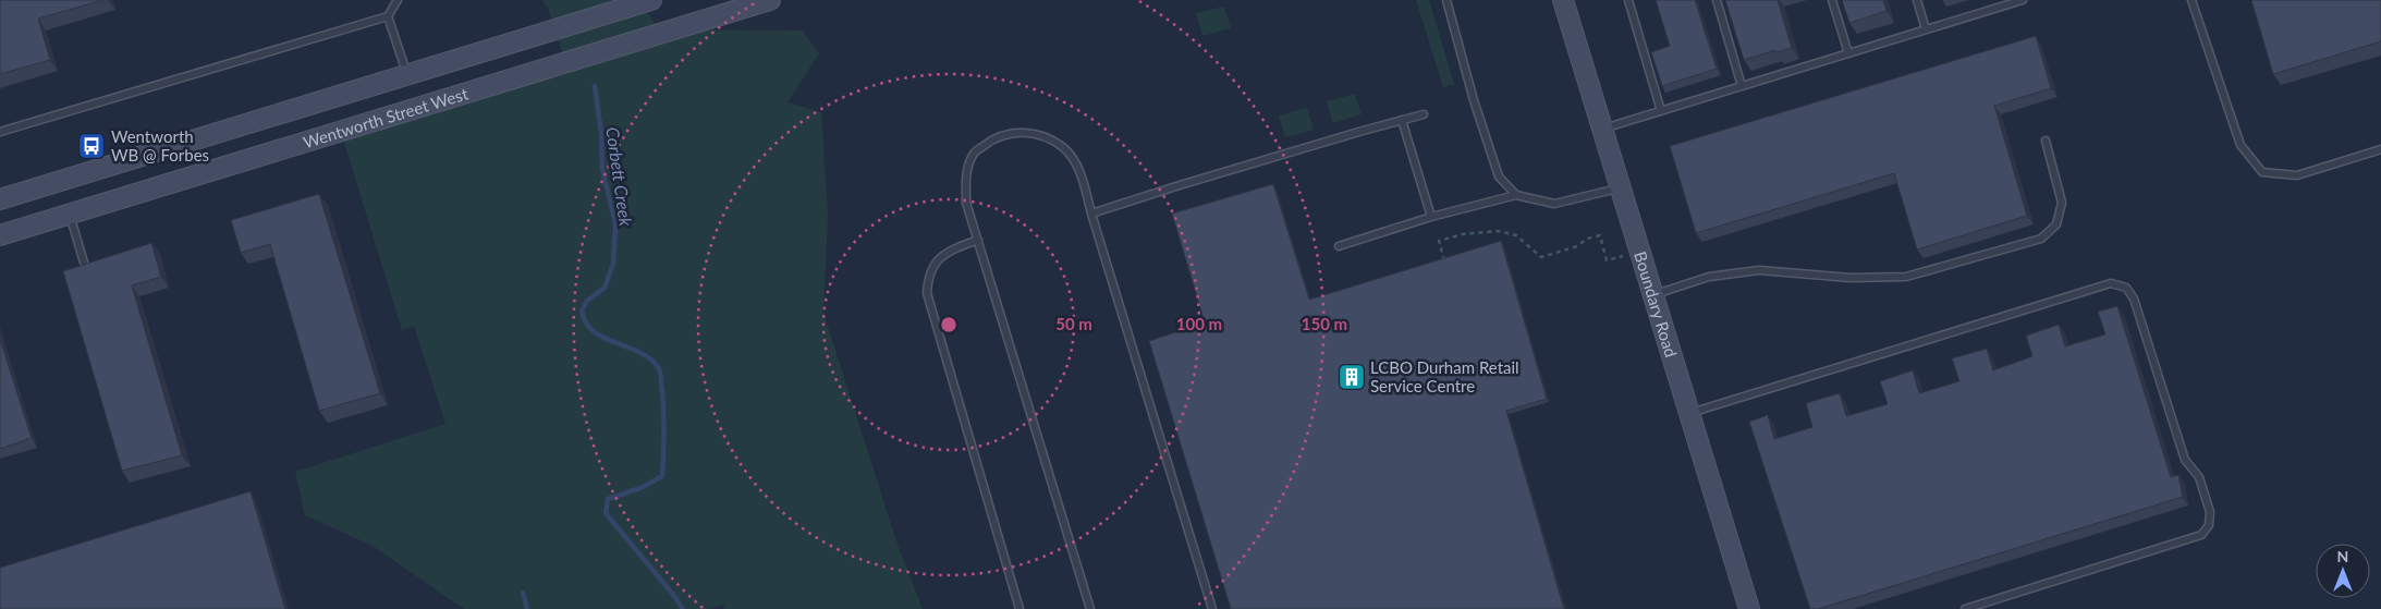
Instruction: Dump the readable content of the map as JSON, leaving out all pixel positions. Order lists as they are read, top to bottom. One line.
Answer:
{"streets":{"main road":["Wentworth Street West","Boundary Road"]},"water":["Corbett Creek"],"places":{"bus stop":["Wentworth WB @ Forbes"],"building":["LCBO Durham Retail Service Centre"]},"north":"top","rings":["50 m","100 m","150 m"]}
